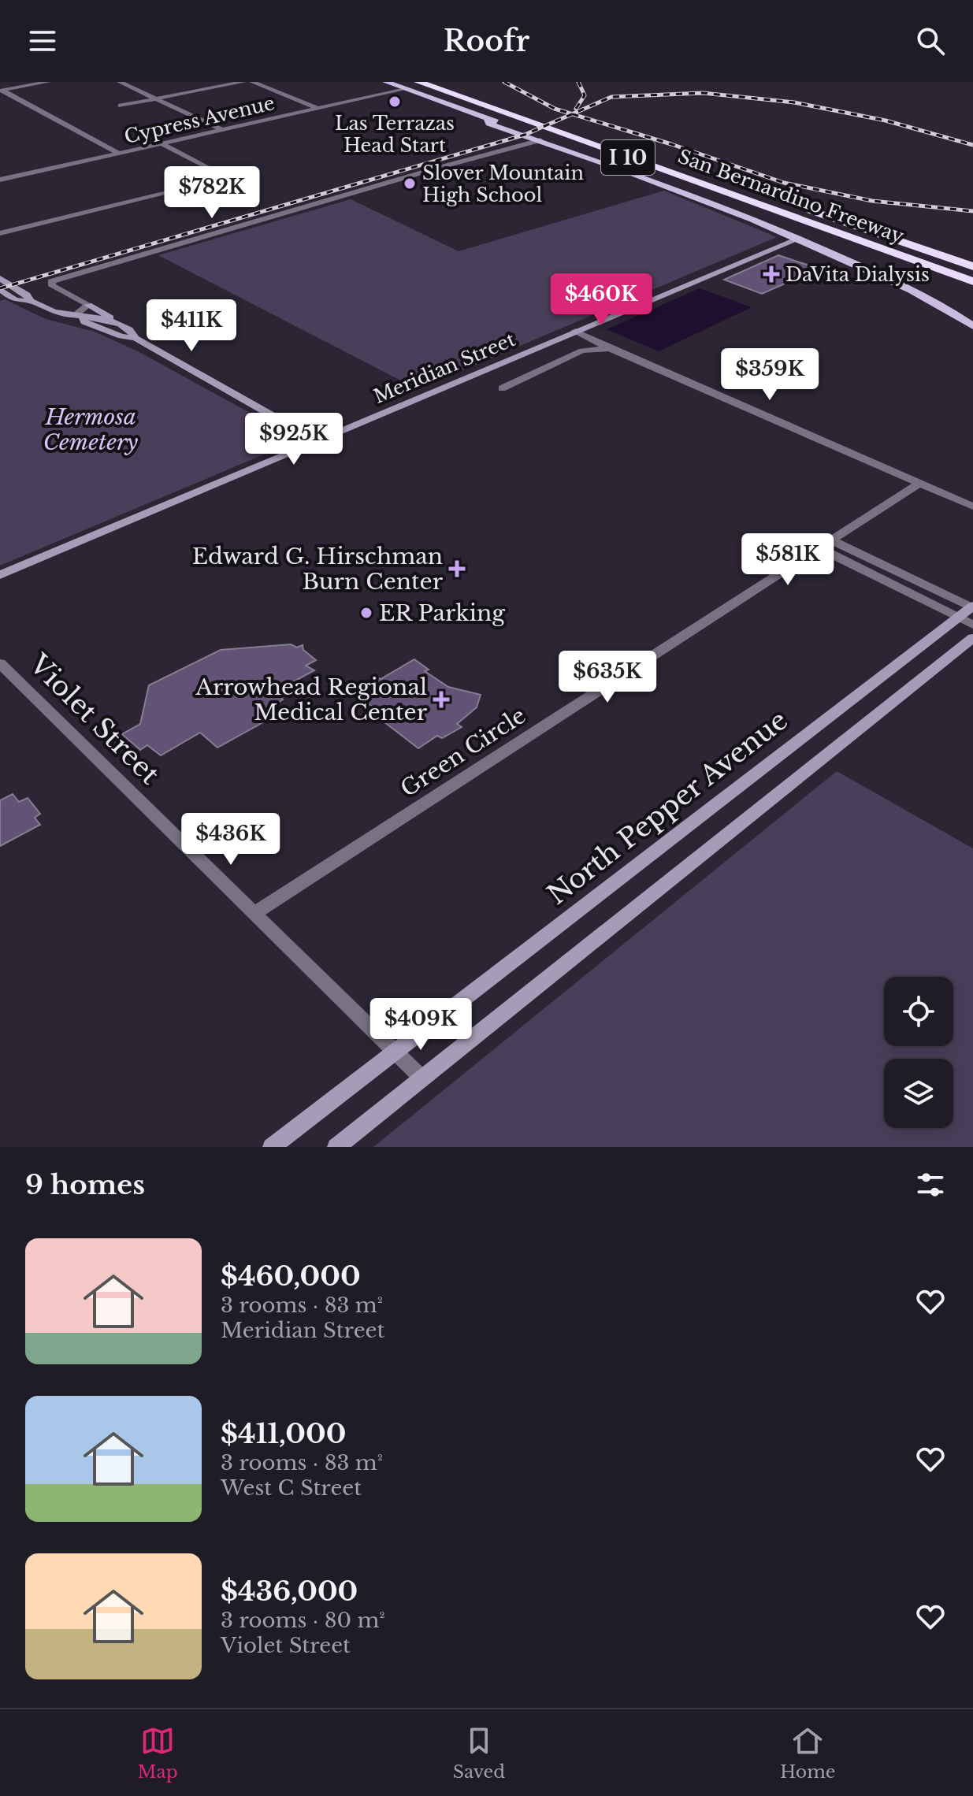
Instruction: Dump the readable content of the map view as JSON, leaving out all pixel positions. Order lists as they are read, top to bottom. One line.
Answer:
{"streets":{"highway":["I 10","San Bernardino Freeway"],"street":["Cypress Avenue","Meridian Street","Violet Street","Green Circle","North Pepper Avenue"]},"crossings":[["Violet Street","Green Circle"],["Violet Street","North Pepper Avenue"]],"parks":["Hermosa Cemetery"],"places":{"other":["Las Terrazas Head Start","Slover Mountain High School","ER Parking"],"health":["DaVita Dialysis","Edward G. Hirschman Burn Center","Arrowhead Regional Medical Center"]},"page":{"header":"Roofr","price":["$782K","$460K","$411K","$359K","$925K","$581K","$635K","$436K","$409K"],"heading":"9 homes","list":[{"name":"$460,000","note":"3 rooms · 83 m² · Meridian Street"},{"name":"$411,000","note":"3 rooms · 83 m² · West C Street"},{"name":"$436,000","note":"3 rooms · 80 m² · Violet Street"}],"tabs":["Map","Saved","Home"]}}
